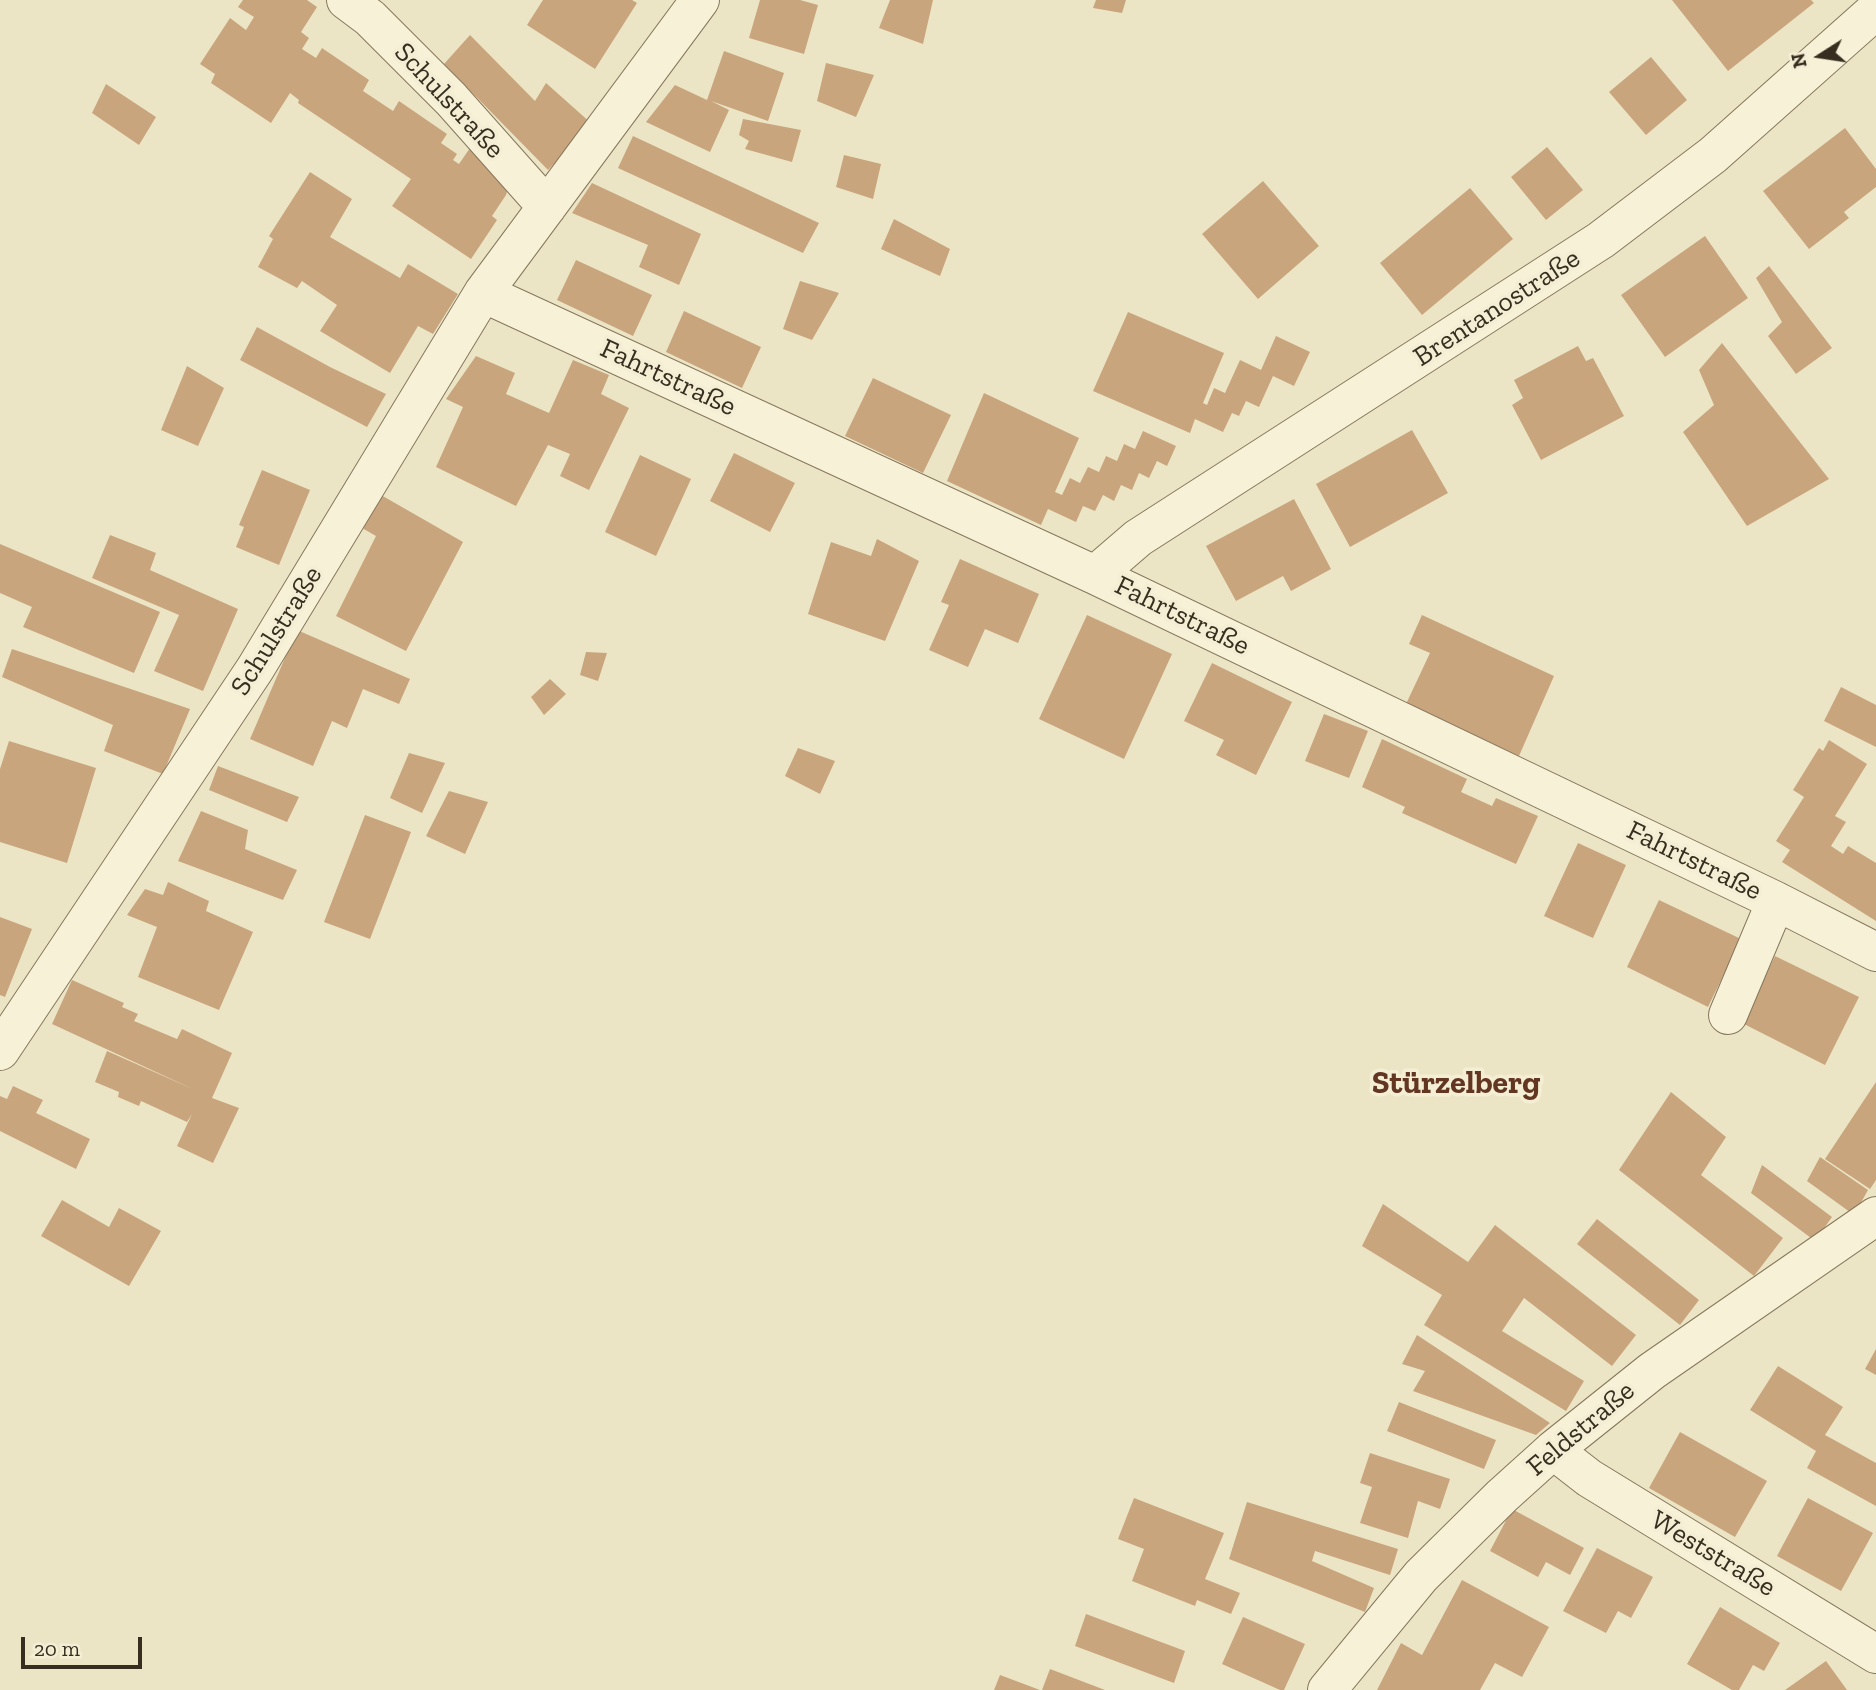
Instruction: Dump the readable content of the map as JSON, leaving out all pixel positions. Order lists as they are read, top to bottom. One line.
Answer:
{"streets":{"street":["Schulstraße","Brentanostraße","Fahrtstraße","Feldstraße","Weststraße"]},"crossings":[["Schulstraße","Fahrtstraße"],["Brentanostraße","Fahrtstraße"],["Feldstraße","Weststraße"]],"districts":["Stürzelberg"],"scale_bar":"20 m","north":"left"}
